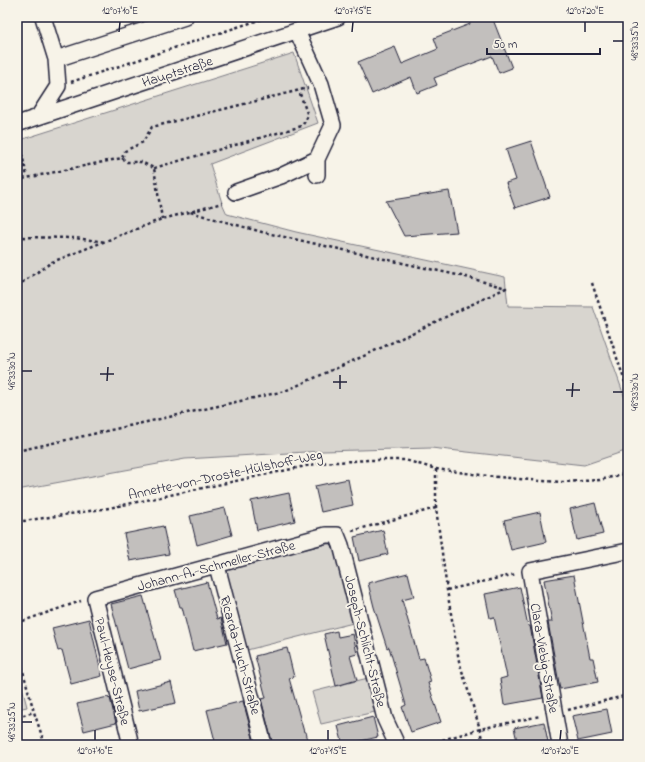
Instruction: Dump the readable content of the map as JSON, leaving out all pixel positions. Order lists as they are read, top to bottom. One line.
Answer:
{"streets":{"street":["Hauptstraße","Johann-A.-Schmeller-Straße","Joseph-Schlicht-Straße","Ricarda-Huch-Straße","Clara-Viebig-Straße","Paul-Heyse-Straße"],"path":["Annette-von-Droste-Hülshoff-Weg"]},"crossings":[["Johann-A.-Schmeller-Straße","Joseph-Schlicht-Straße"],["Johann-A.-Schmeller-Straße","Ricarda-Huch-Straße"],["Johann-A.-Schmeller-Straße","Paul-Heyse-Straße"]],"scale_bar":"50 m","coordinates":["12°07'10\"E","12°07'15\"E","12°07'20\"E","48°33'35\"N","48°33'30\"N","48°33'25\"N"]}
